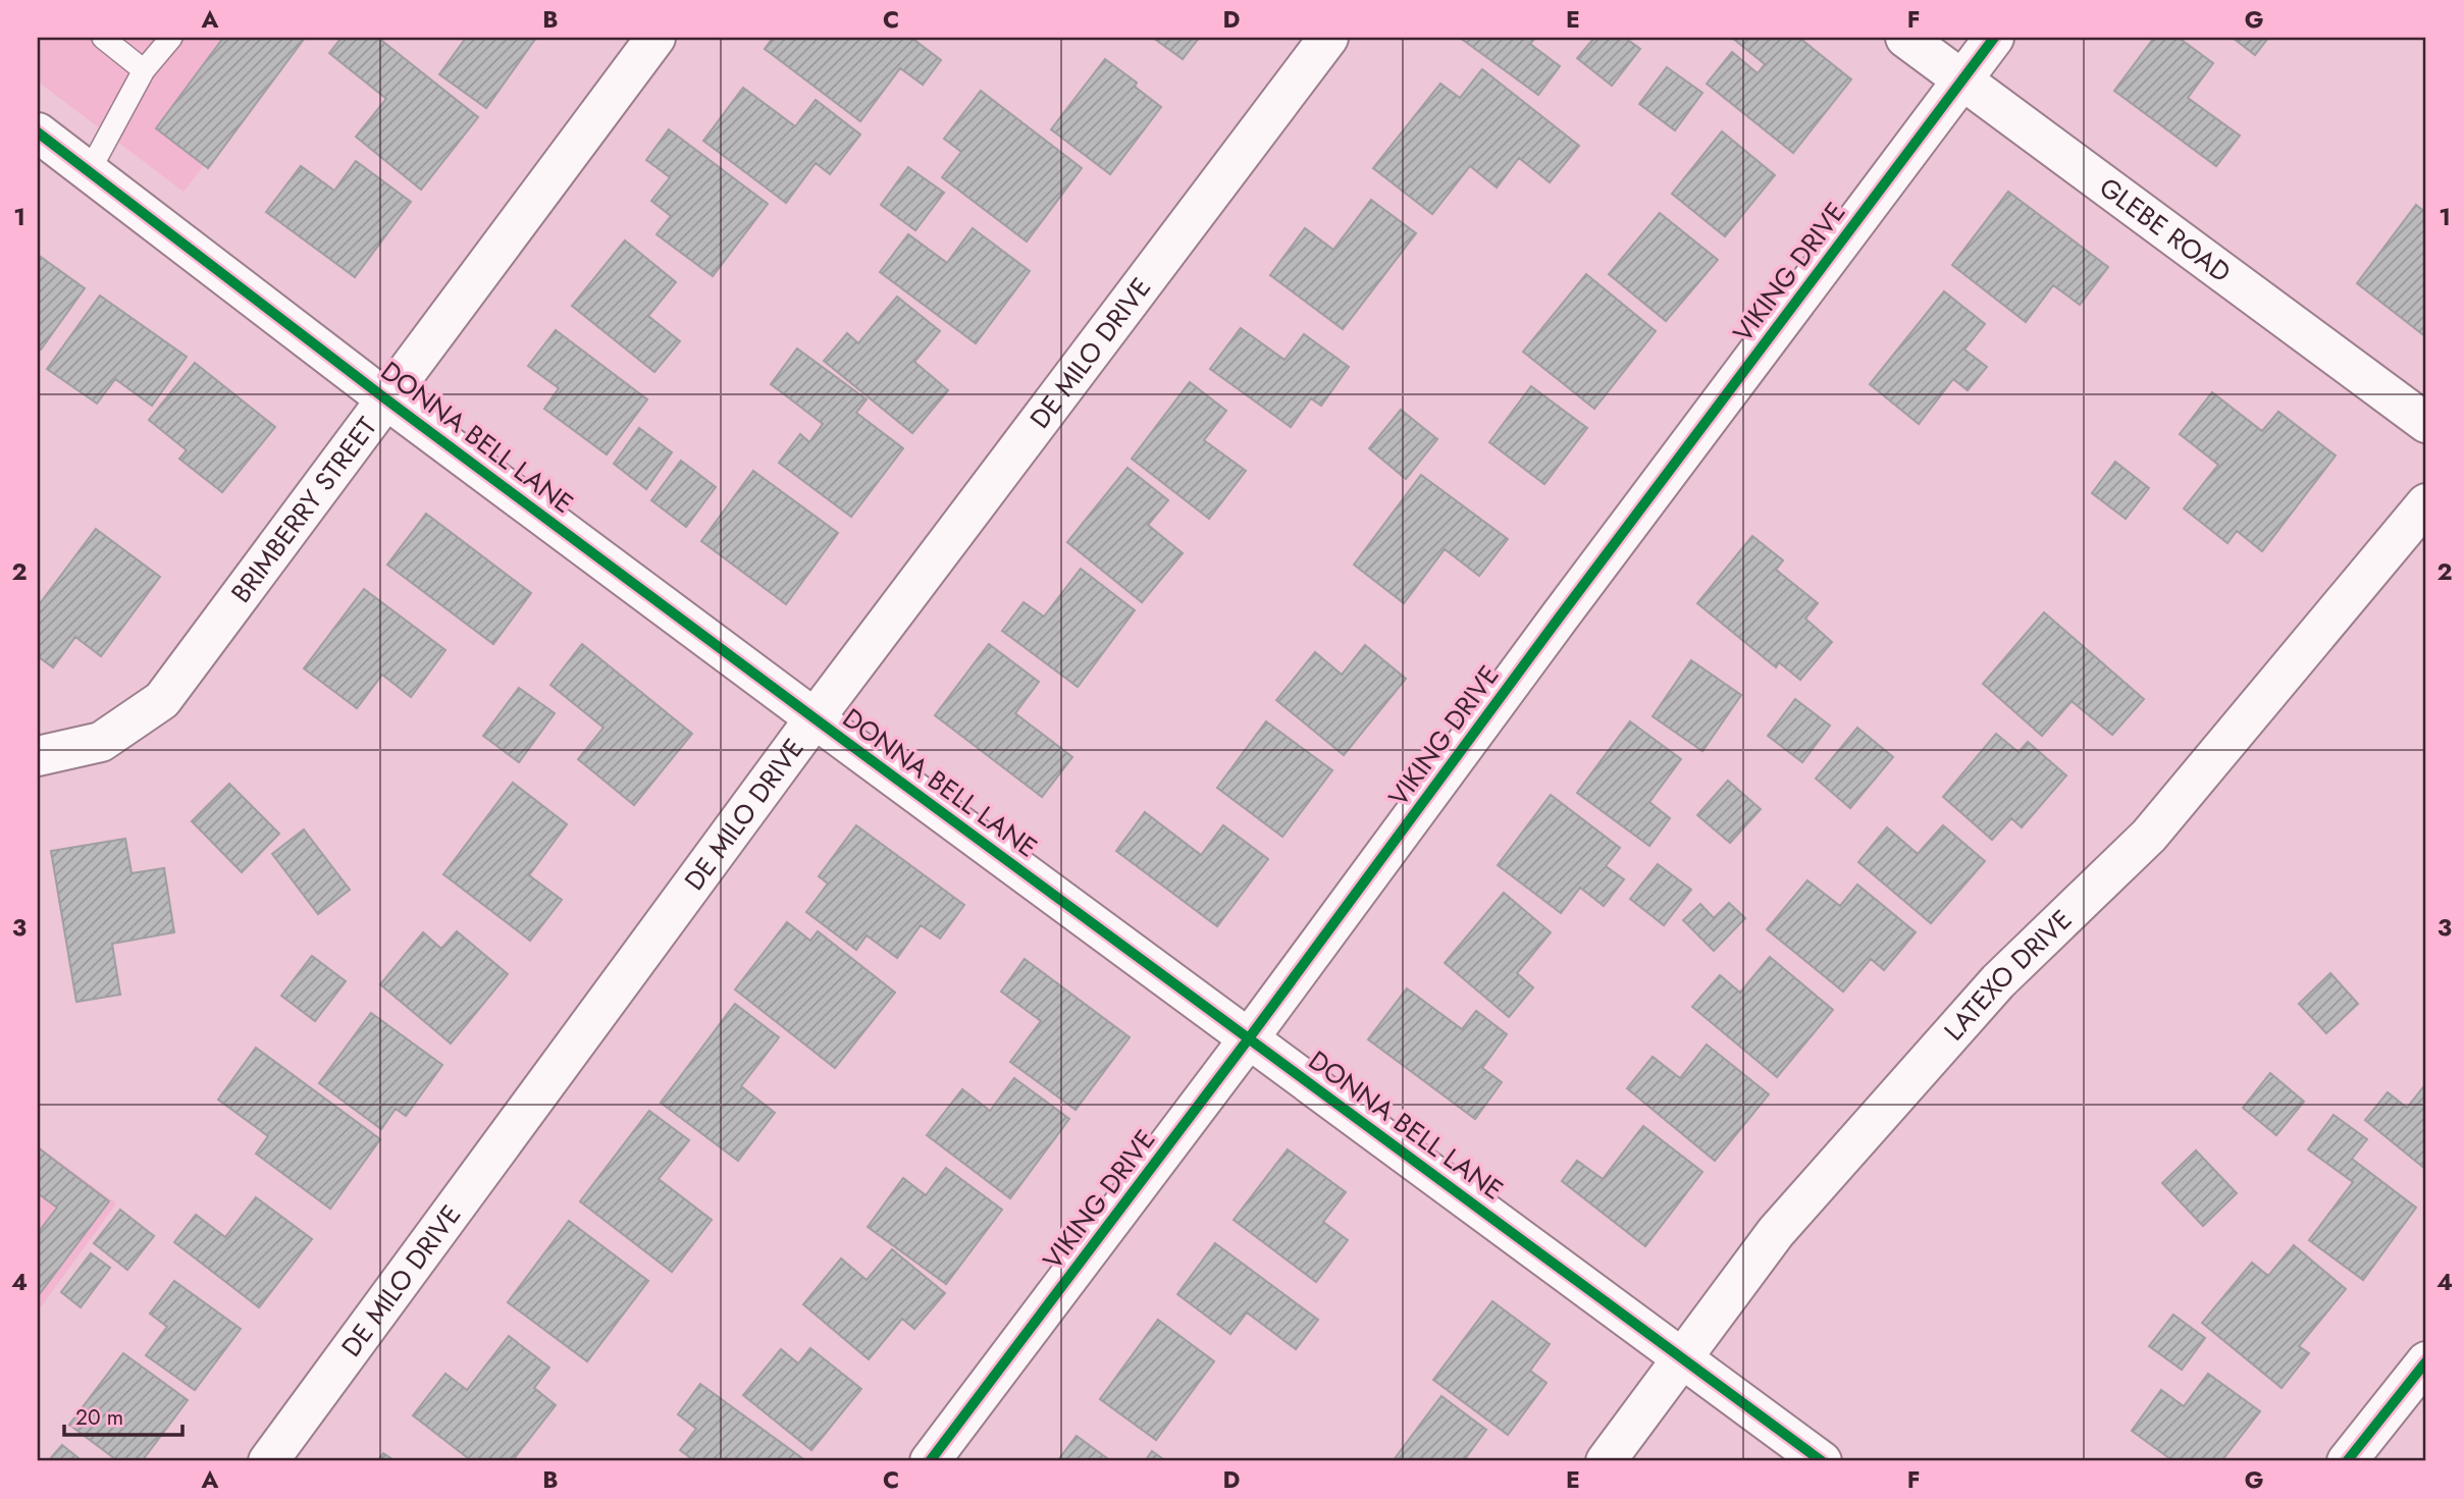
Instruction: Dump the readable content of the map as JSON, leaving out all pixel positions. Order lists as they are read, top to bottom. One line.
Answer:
{"streets":{"street":["GLEBE ROAD","VIKING DRIVE","DE MILO DRIVE","DONNA BELL LANE","BRIMBERRY STREET","LATEXO DRIVE"]},"crossings":[["GLEBE ROAD","VIKING DRIVE"],["VIKING DRIVE","DONNA BELL LANE"],["DE MILO DRIVE","DONNA BELL LANE"],["DONNA BELL LANE","BRIMBERRY STREET"],["DONNA BELL LANE","LATEXO DRIVE"]],"scale_bar":"20 m","grid":{"columns":["A","B","C","D","E","F","G"],"rows":["1","2","3","4"]}}
